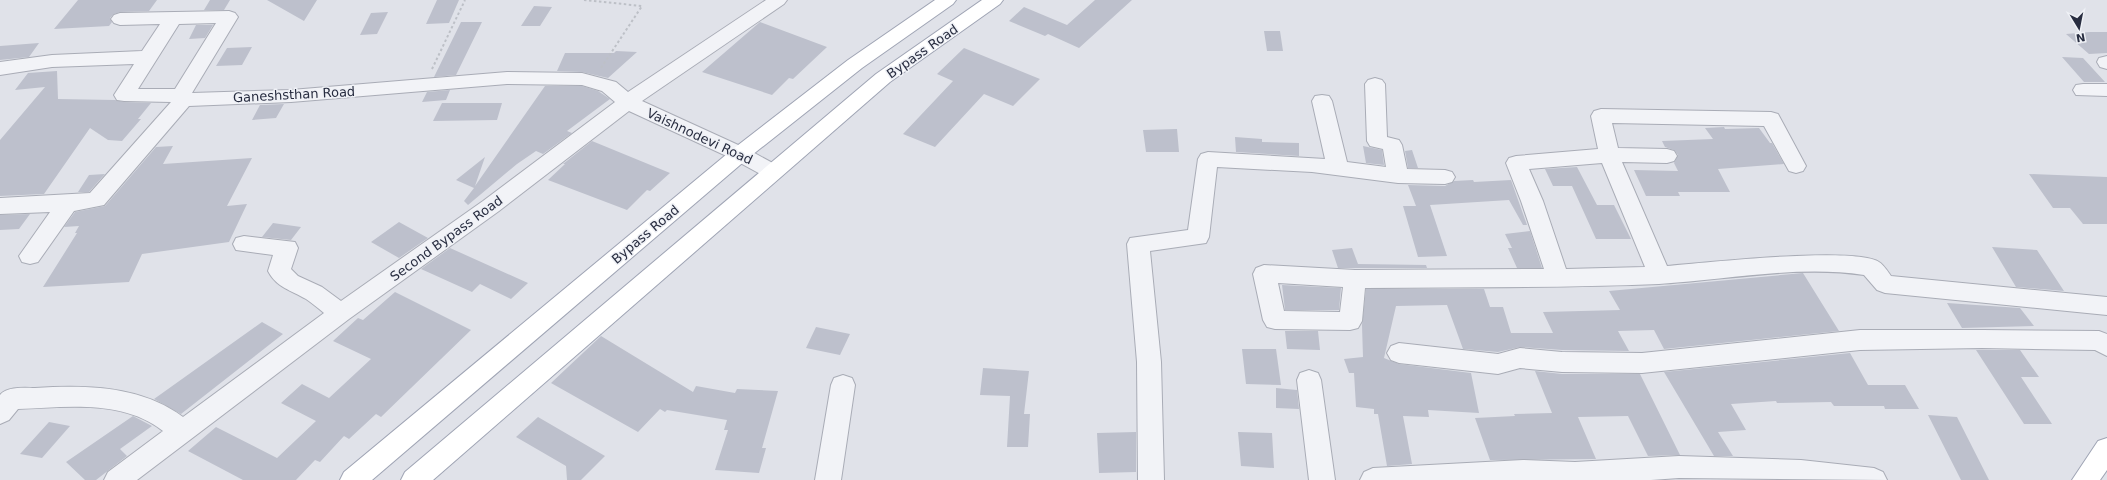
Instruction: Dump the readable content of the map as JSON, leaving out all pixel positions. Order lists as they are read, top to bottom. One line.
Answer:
{"streets":{"main road":["Bypass Road"],"street":["Ganeshsthan Road","Vaishnodevi Road","Second Bypass Road"]},"crossings":[["Bypass Road","Vaishnodevi Road"],["Ganeshsthan Road","Vaishnodevi Road"],["Ganeshsthan Road","Second Bypass Road"],["Vaishnodevi Road","Second Bypass Road"]],"north":"bottom"}
